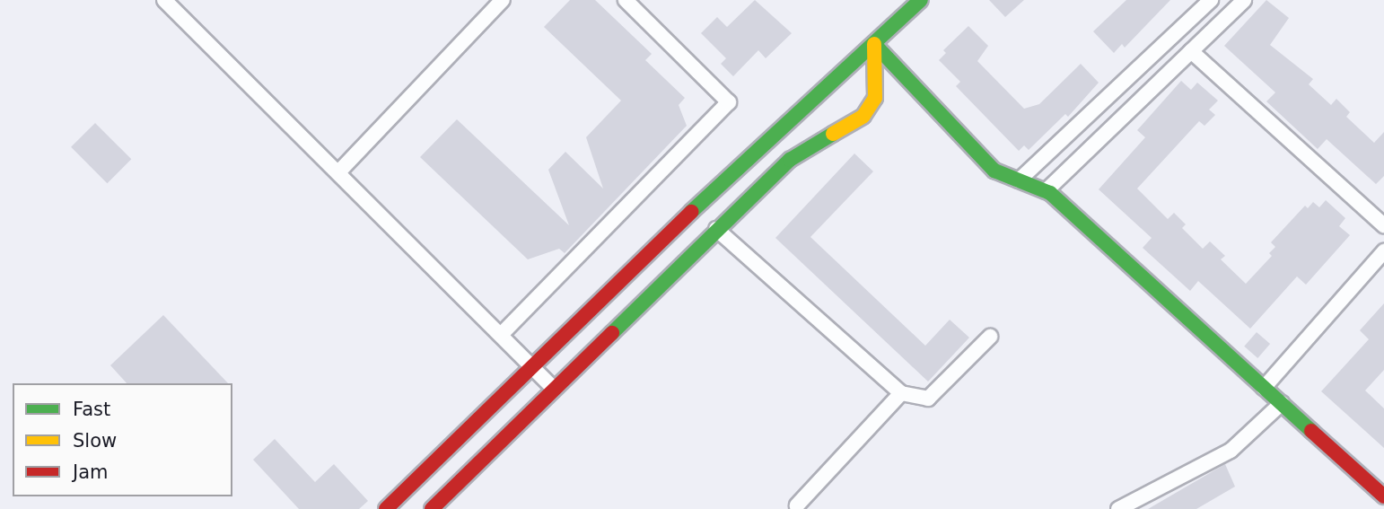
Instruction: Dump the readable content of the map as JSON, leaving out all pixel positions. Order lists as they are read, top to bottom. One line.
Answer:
{"legend":["Fast","Slow","Jam"]}
